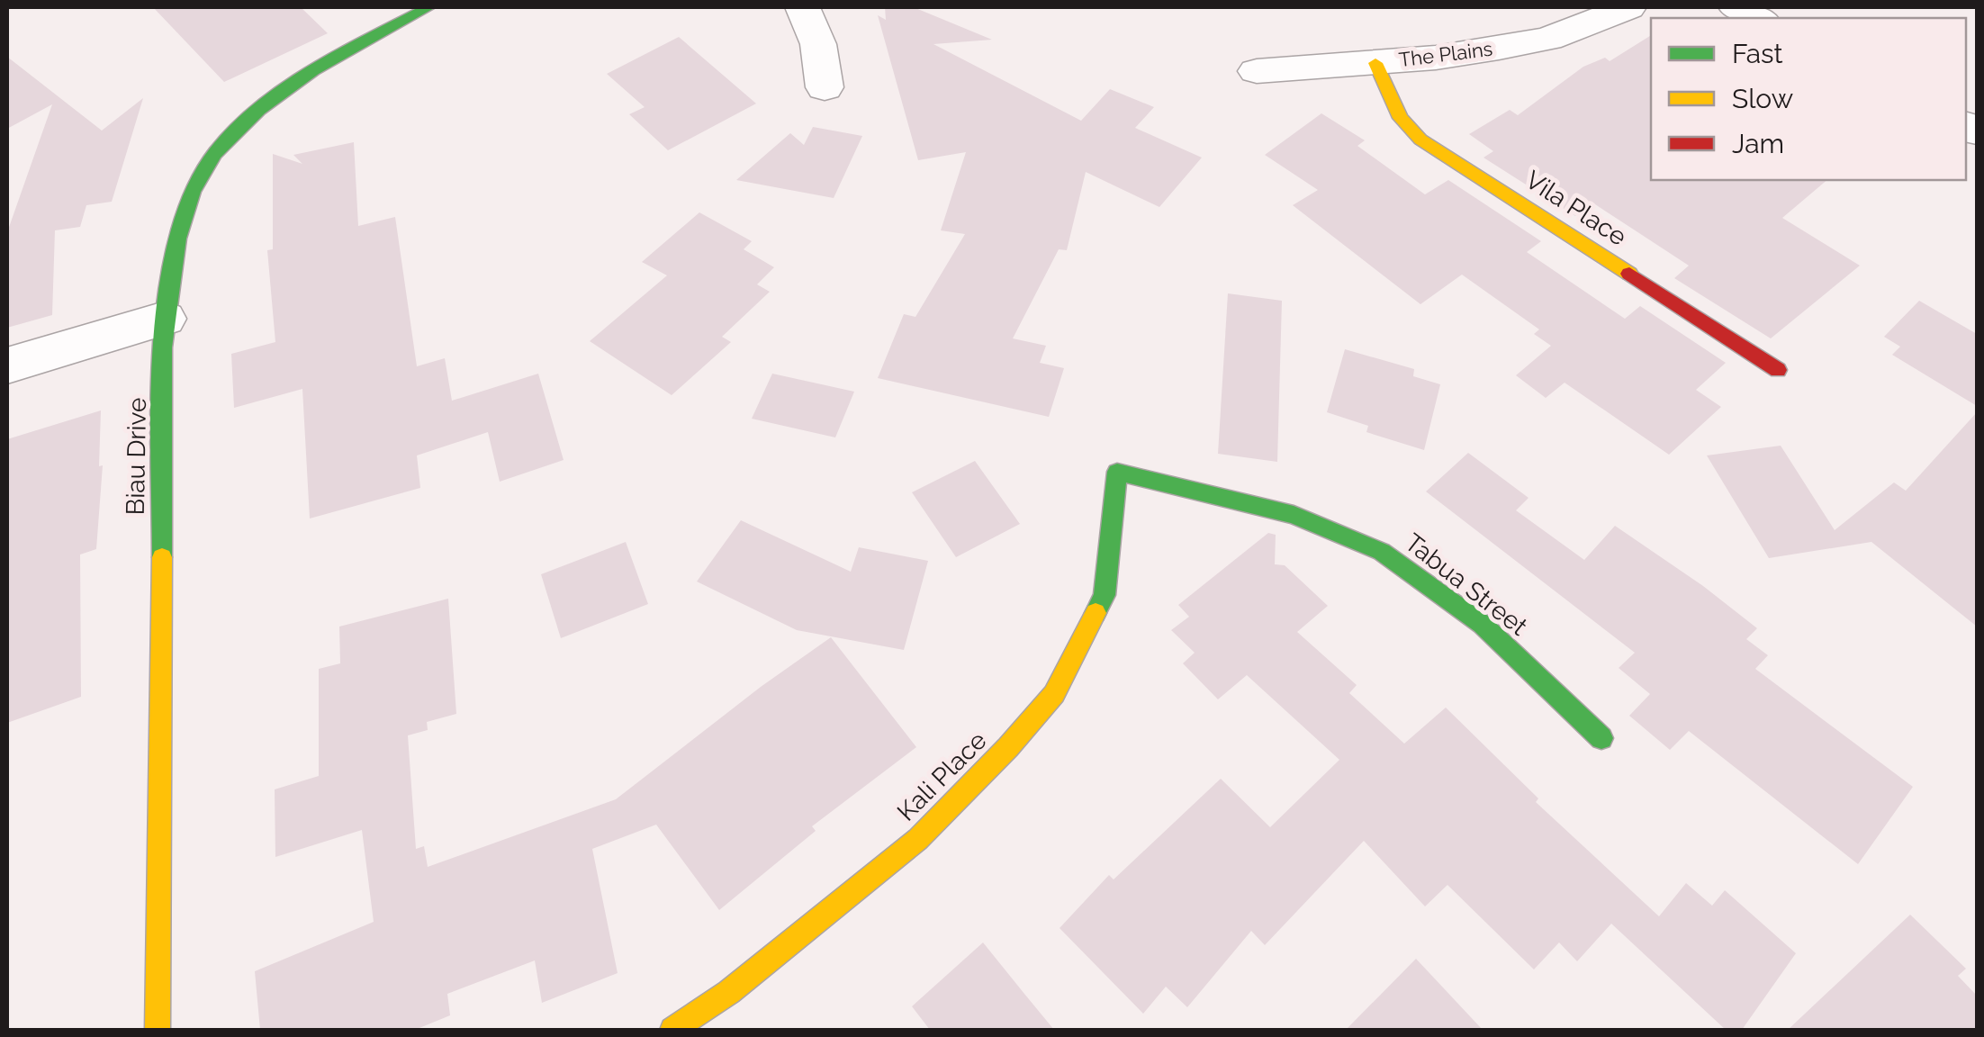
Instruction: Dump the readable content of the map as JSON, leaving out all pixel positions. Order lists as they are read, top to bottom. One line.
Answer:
{"streets":{"street":["The Plains","Vila Place","Biau Drive","Tabua Street","Kali Place"]},"crossings":[["The Plains","Vila Place"],["Tabua Street","Kali Place"]],"legend":["Fast","Slow","Jam"]}
